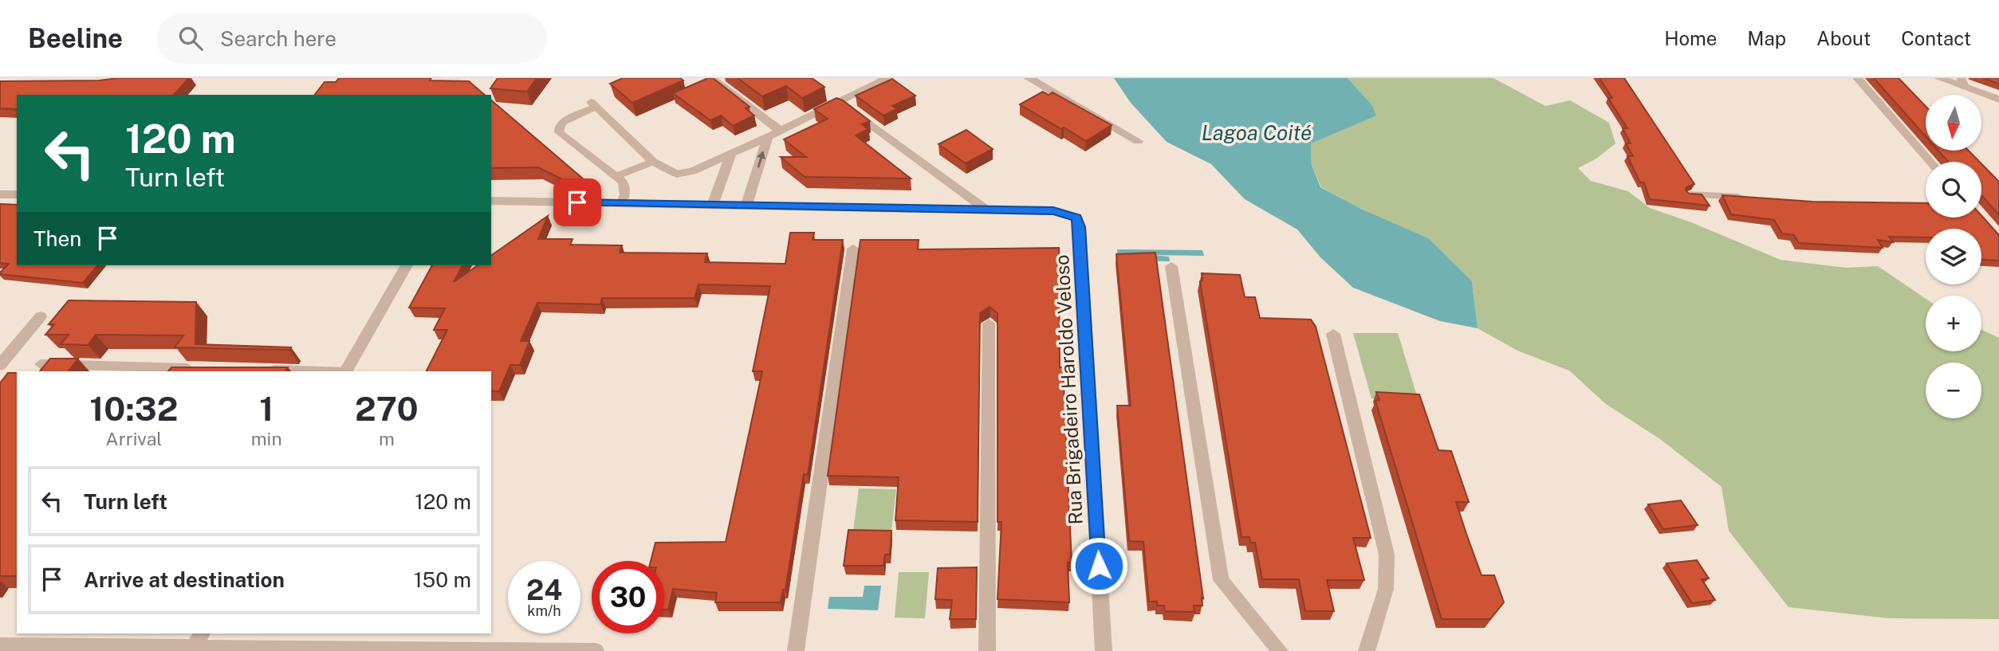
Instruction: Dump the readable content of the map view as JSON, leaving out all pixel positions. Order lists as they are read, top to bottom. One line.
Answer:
{"streets":{"street":["Rua Brigadeiro Haroldo Veloso"]},"water":["Lagoa Coité"],"north":"bottom","page":{"header":"Beeline","search":"Search here","nav":["Home","Map","About","Contact"],"map_buttons":["+","−"],"turn":["120 m","Turn left"],"then":"Then","eta":["10:32","Arrival","1","min","270","m"],"list":[{"name":"Turn left","value":"120 m"},{"name":"Arrive at destination","value":"150 m"}],"speed":"24 km/h","limit":"30"}}
